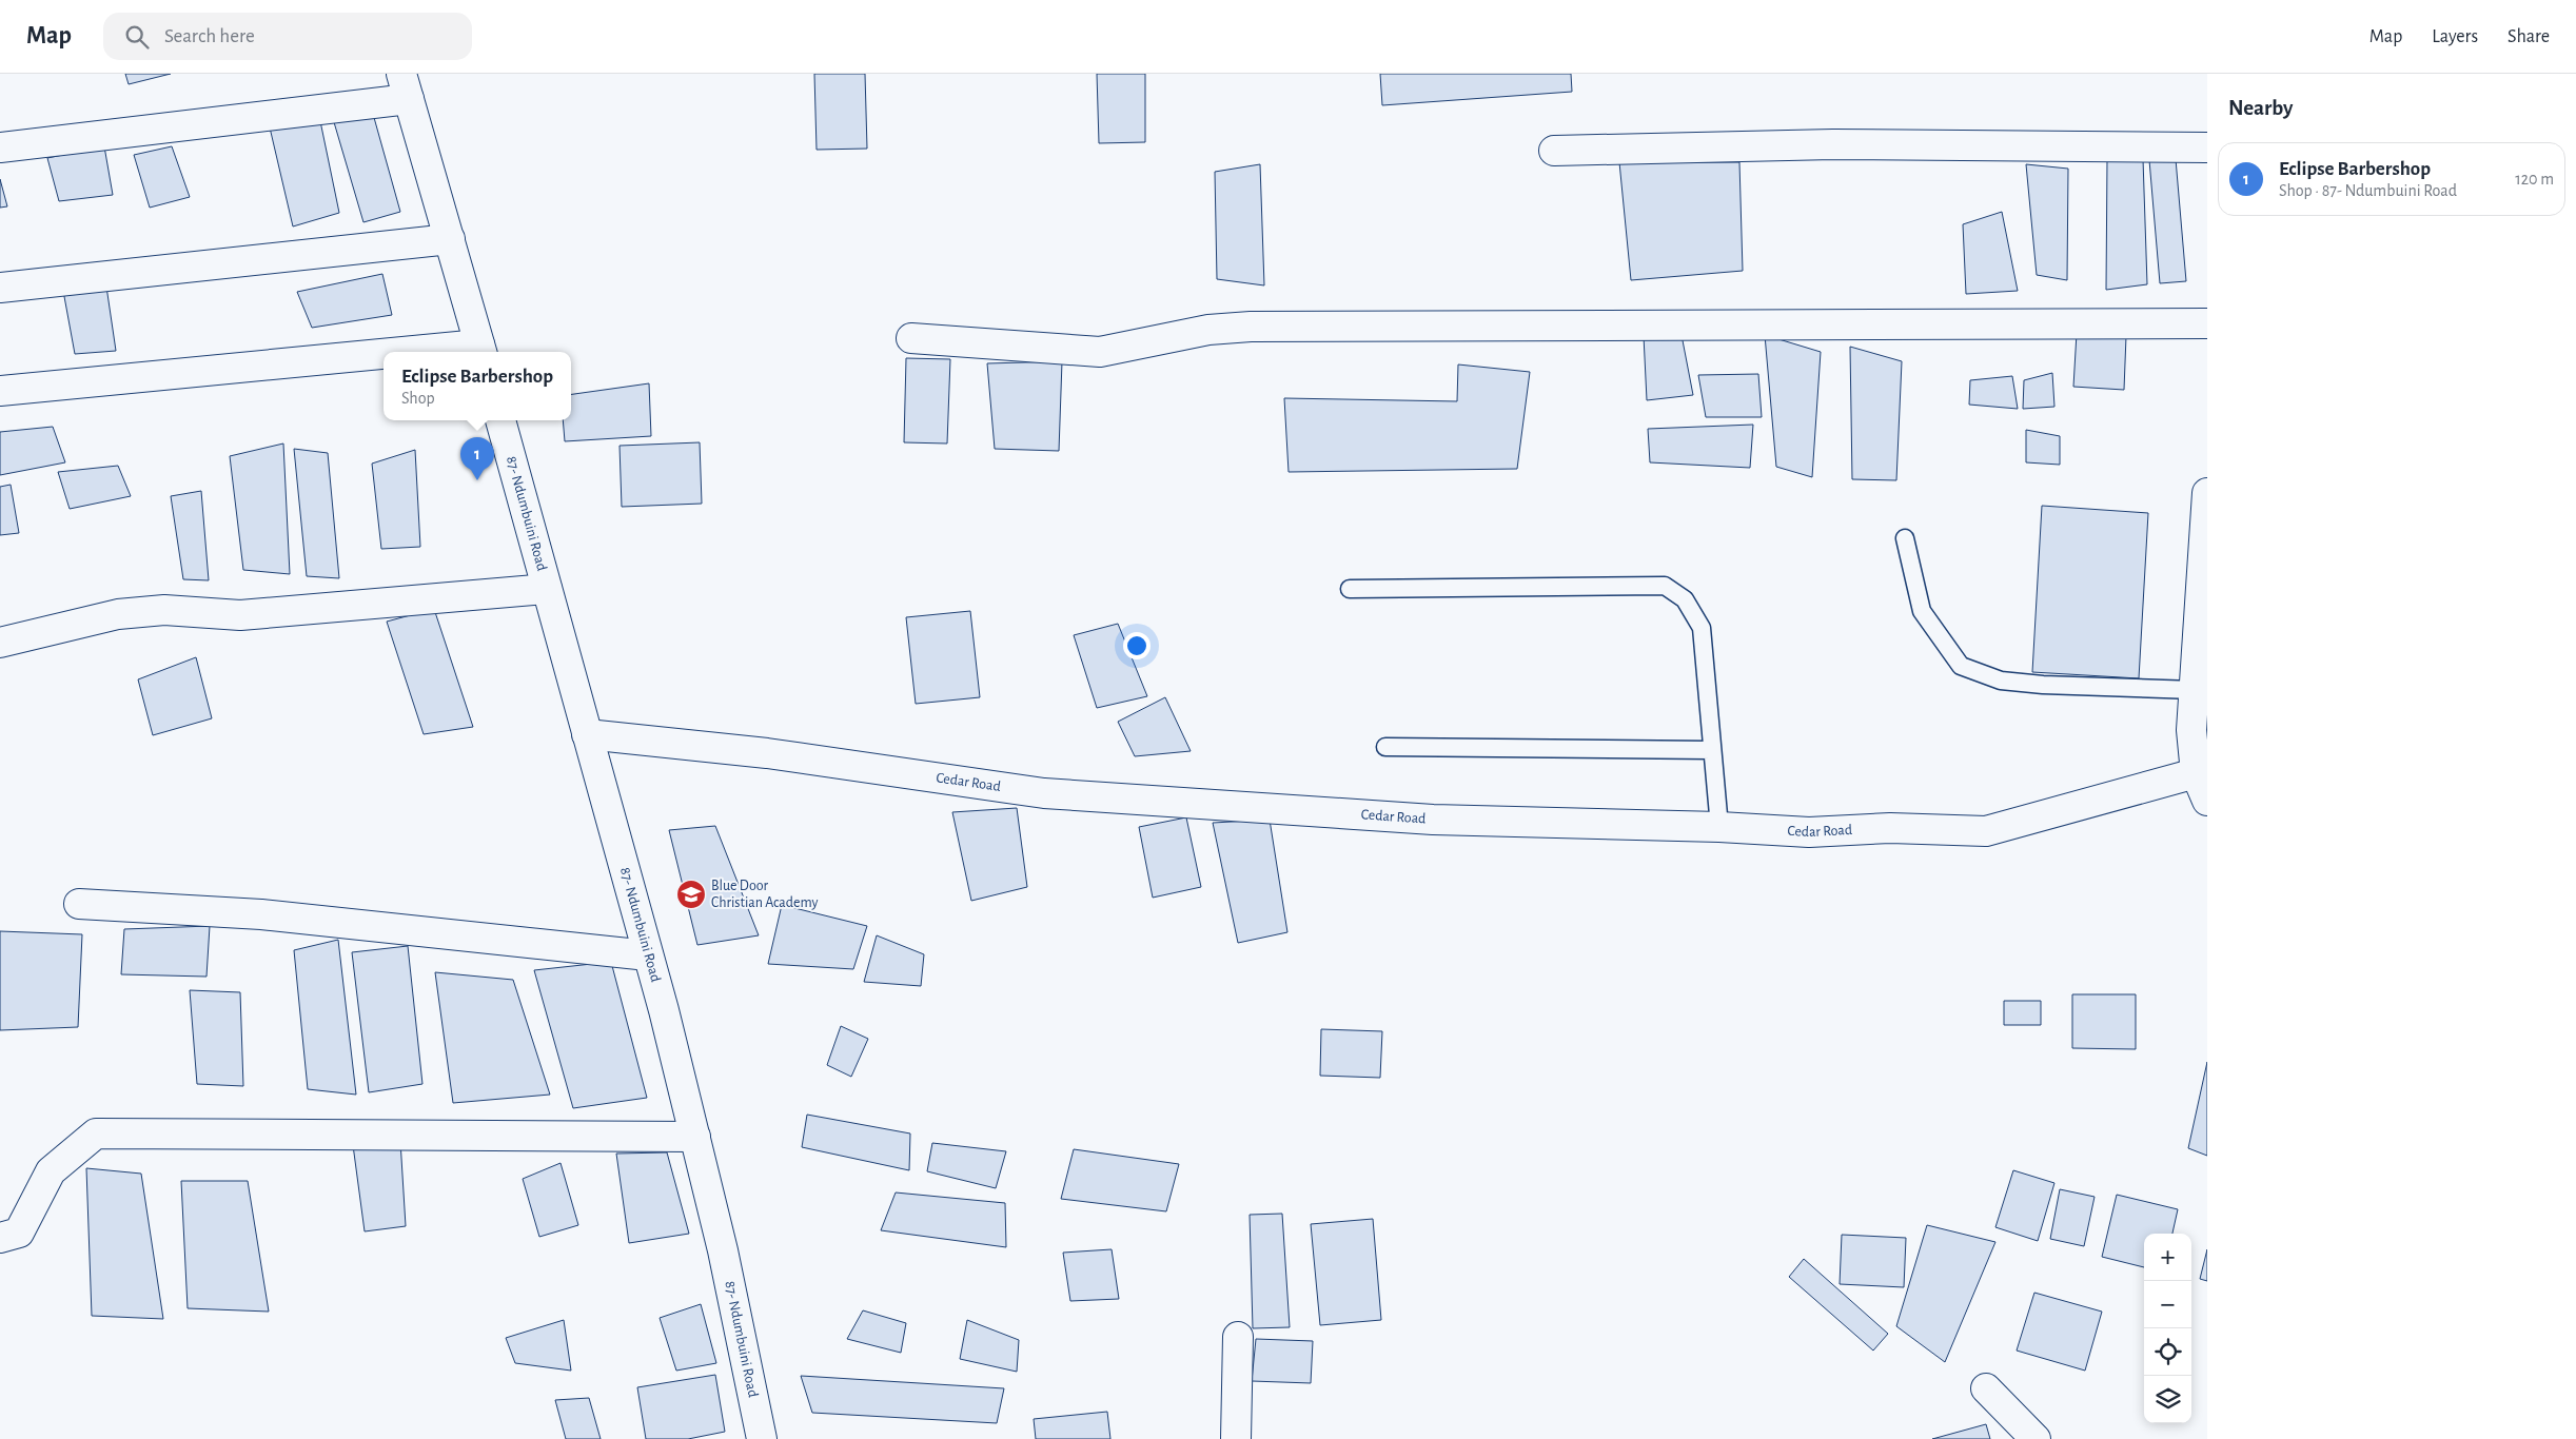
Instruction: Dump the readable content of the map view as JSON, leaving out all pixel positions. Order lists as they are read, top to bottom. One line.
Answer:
{"streets":{"street":["87- Ndumbuini Road","Cedar Road"]},"crossings":[["87- Ndumbuini Road","Cedar Road"]],"places":{"school or university":["Blue Door Christian Academy"]},"page":{"header":"Map","search":"Search here","nav":["Map","Layers","Share"],"heading":"Nearby","list":[{"mark":"1","name":"Eclipse Barbershop","note":"Shop · 87- Ndumbuini Road","value":"120 m"}],"popup":["Eclipse Barbershop","Shop"],"pins":"1","map_buttons":["+","−"]}}
